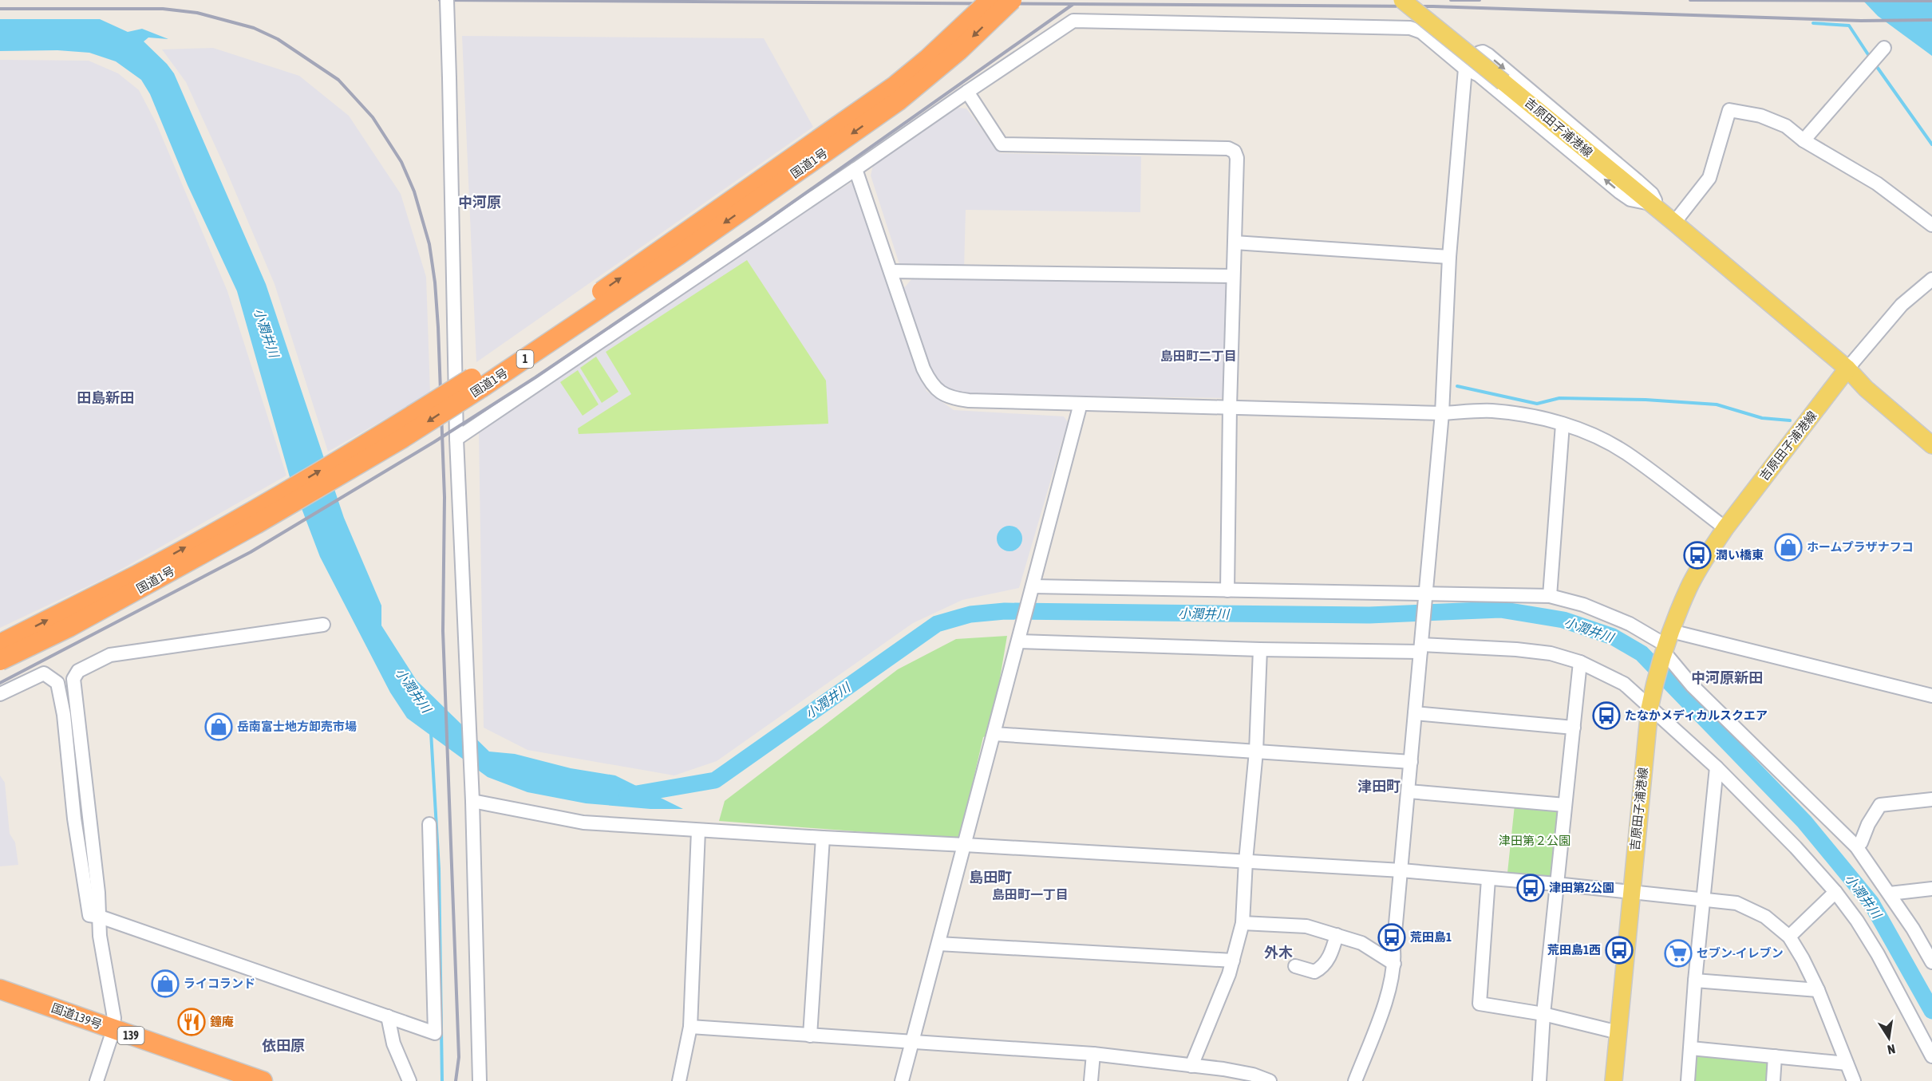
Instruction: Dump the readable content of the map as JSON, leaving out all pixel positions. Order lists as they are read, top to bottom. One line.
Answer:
{"streets":{"highway":["国道1号","1","国道139号","139"],"main road":["吉原田子浦港線"]},"districts":["中河原","島田町二丁目","田島新田","中河原新田","津田町","島田町","島田町一丁目","外木","依田原"],"water":["小潤井川"],"parks":["津田第２公園"],"places":{"shop":["ホームプラザナフコ","岳南富士地方卸売市場","ライコランド"],"bus stop":["潤い橋東","たなかメディカルスクエア","津田第2公園","荒田島1","荒田島1西"],"supermarket":["セブン-イレブン"],"restaurant":["鐘庵"]},"north":"bottom"}
